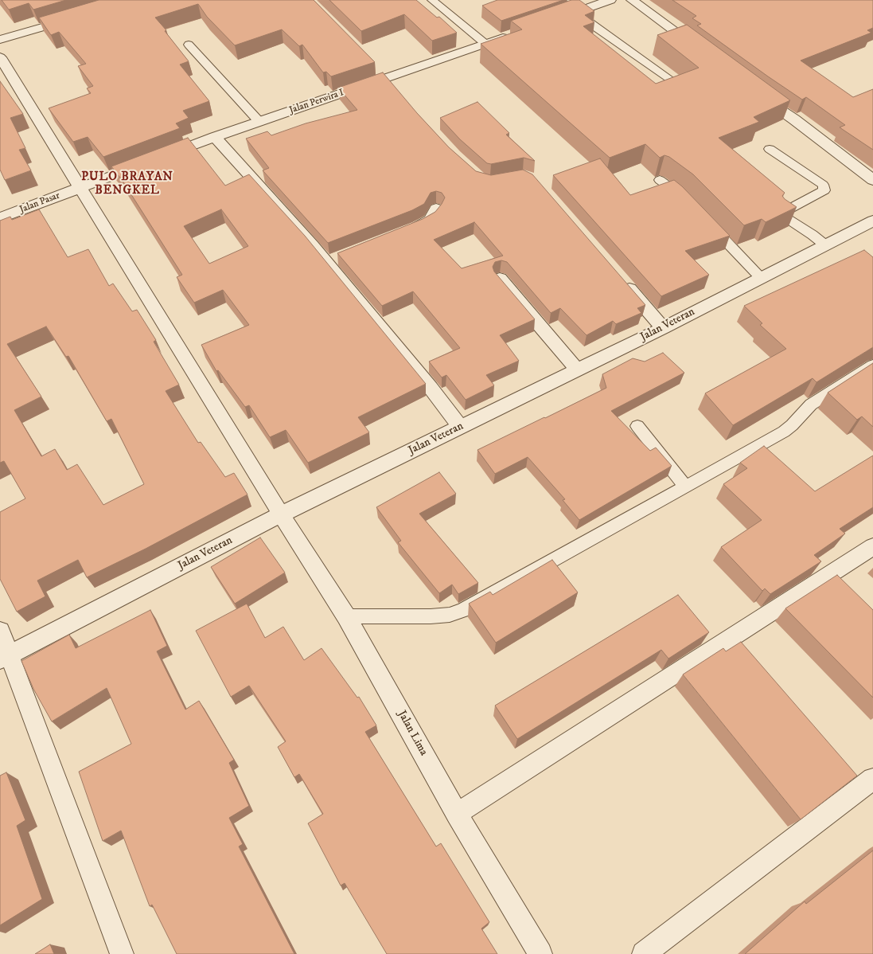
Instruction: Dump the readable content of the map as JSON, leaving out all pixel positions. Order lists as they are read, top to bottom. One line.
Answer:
{"streets":{"street":["Jalan Perwira I","Jalan Pasar","Jalan Veteran","Jalan Lima"]},"crossings":[["Jalan Pasar","Jalan Lima"],["Jalan Veteran","Jalan Lima"]],"districts":["PULO BRAYAN BENGKEL"]}
